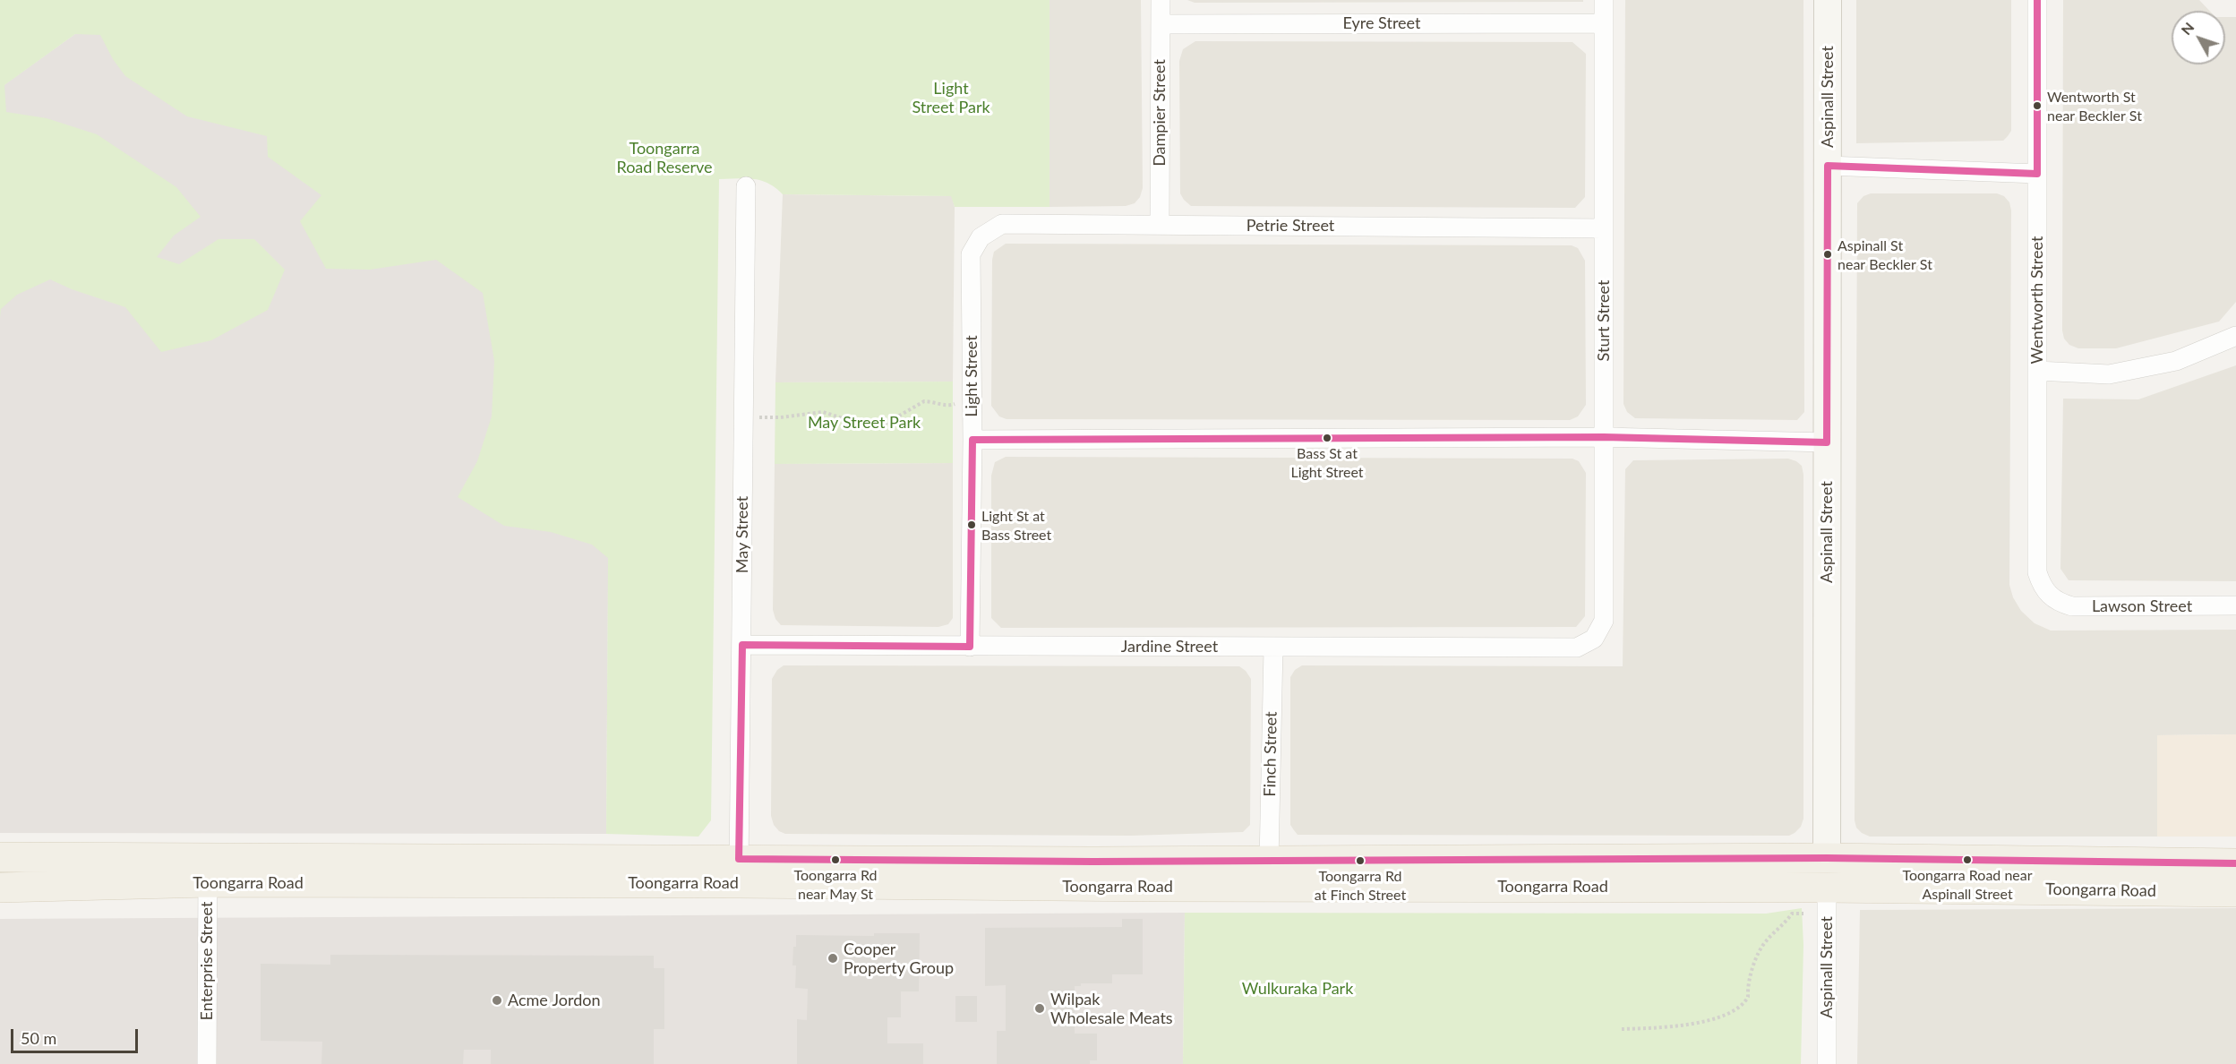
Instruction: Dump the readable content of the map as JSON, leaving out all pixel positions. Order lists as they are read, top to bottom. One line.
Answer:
{"streets":{"main road":["Aspinall Street","Toongarra Road"],"street":["Eyre Street","Dampier Street","Petrie Street","Wentworth Street","Sturt Street","Light Street","May Street","Lawson Street","Jardine Street","Finch Street","Enterprise Street"]},"crossings":[["Eyre Street","Dampier Street"],["Eyre Street","Sturt Street"],["Aspinall Street","Toongarra Road"],["Dampier Street","Petrie Street"],["Petrie Street","Sturt Street"],["Petrie Street","Light Street"],["Wentworth Street","Lawson Street"],["Sturt Street","Jardine Street"],["Light Street","Jardine Street"],["May Street","Jardine Street"],["May Street","Toongarra Road"],["Jardine Street","Finch Street"],["Finch Street","Toongarra Road"],["Toongarra Road","Enterprise Street"]],"parks":["Light Street Park","Toongarra Road Reserve","May Street Park","Wulkuraka Park"],"places":["Wentworth St near Beckler St","Aspinall St near Beckler St","Bass St at Light Street","Light St at Bass Street","Toongarra Rd near May St","Toongarra Road near Aspinall Street","Toongarra Rd at Finch Street","Cooper Property Group","Acme Jordon","Wilpak Wholesale Meats"],"scale_bar":"50 m","north":"top left"}
